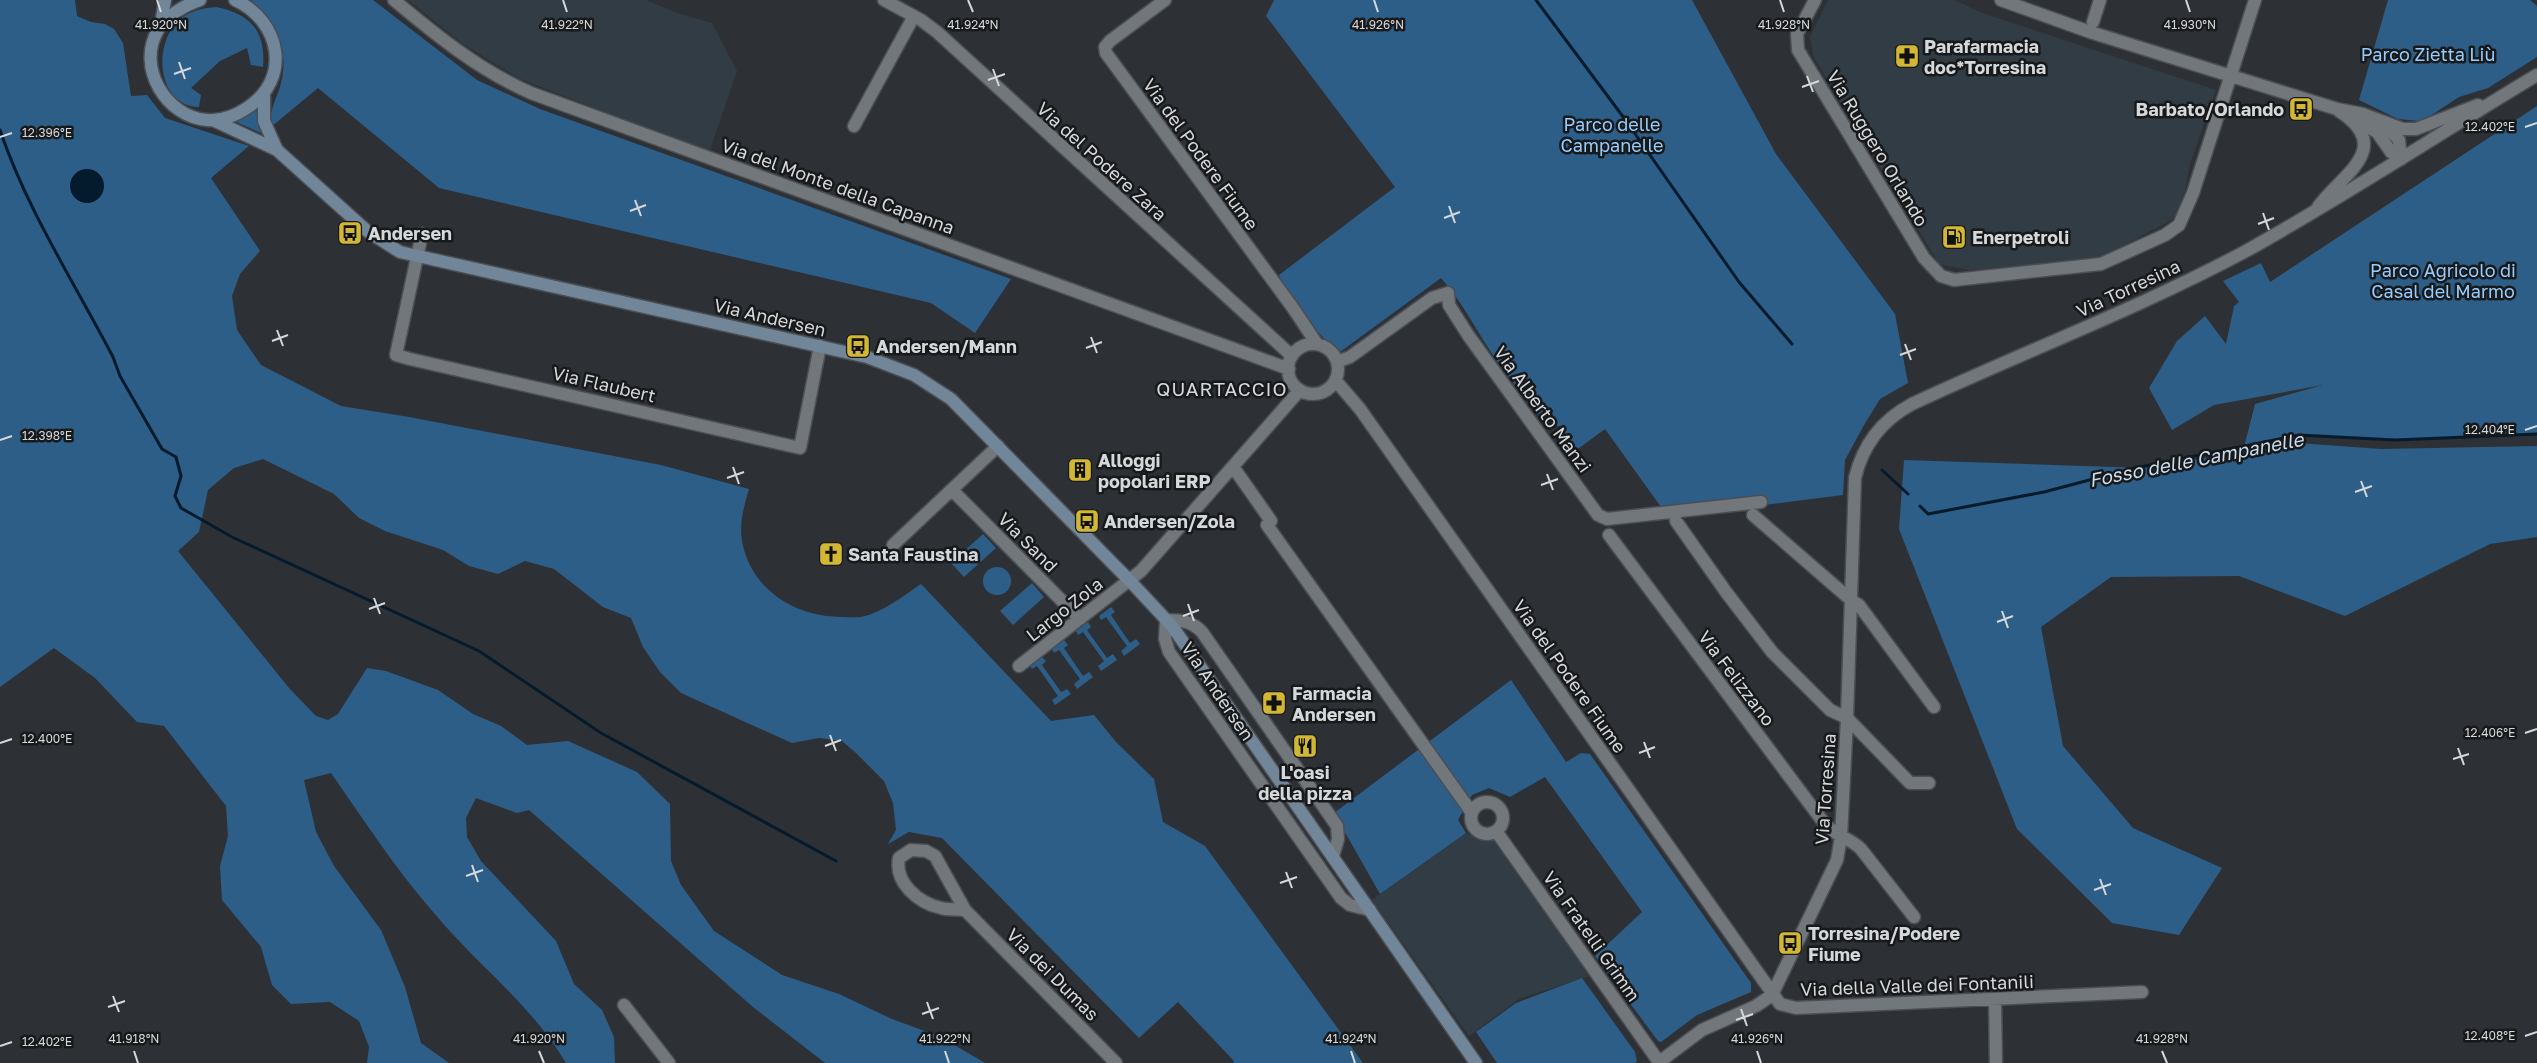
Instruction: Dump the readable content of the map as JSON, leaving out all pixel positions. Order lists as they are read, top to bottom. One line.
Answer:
{"streets":{"street":["Via Ruggero Orlando","Via del Podere Fiume","Via del Podere Zara","Via del Monte della Capanna","Via Torresina","Via Andersen","Via Flaubert","Via Alberto Manzi","Via Sand","Largo Zola","Via Felizzano","Via Fratelli Grimm","Via dei Dumas","Via della Valle dei Fontanili"]},"crossings":[["Via del Podere Fiume","Via del Podere Zara"],["Via del Podere Fiume","Via del Monte della Capanna"],["Via del Podere Fiume","Via Torresina"],["Via del Podere Fiume","Via Alberto Manzi"],["Via del Podere Fiume","Largo Zola"],["Via del Podere Fiume","Via della Valle dei Fontanili"],["Via del Podere Zara","Via del Monte della Capanna"],["Via del Podere Zara","Via Alberto Manzi"],["Via del Podere Zara","Largo Zola"],["Via del Monte della Capanna","Via Alberto Manzi"],["Via del Monte della Capanna","Largo Zola"],["Via Torresina","Via Felizzano"],["Via Torresina","Via della Valle dei Fontanili"],["Via Andersen","Via Flaubert"],["Via Andersen","Largo Zola"],["Via Alberto Manzi","Largo Zola"],["Via Sand","Largo Zola"]],"districts":["QUARTACCIO"],"water":["Fosso delle Campanelle"],"parks":["Parco Zietta Liù","Parco delle Campanelle","Parco Agricolo di Casal del Marmo"],"places":{"pharmacy":["Parafarmacia doc*Torresina","Farmacia Andersen"],"bus stop":["Barbato/Orlando","Andersen","Andersen/Mann","Andersen/Zola","Torresina/Podere Fiume"],"fuel station":["Enerpetroli"],"building":["Alloggi popolari ERP"],"church":["Santa Faustina"],"restaurant":["L'oasi della pizza"]},"coordinates":["41.920°N","41.922°N","41.924°N","41.926°N","41.928°N","41.930°N","12.402°E","12.396°E","12.404°E","12.398°E","12.406°E","12.400°E","12.408°E","41.918°N"]}
